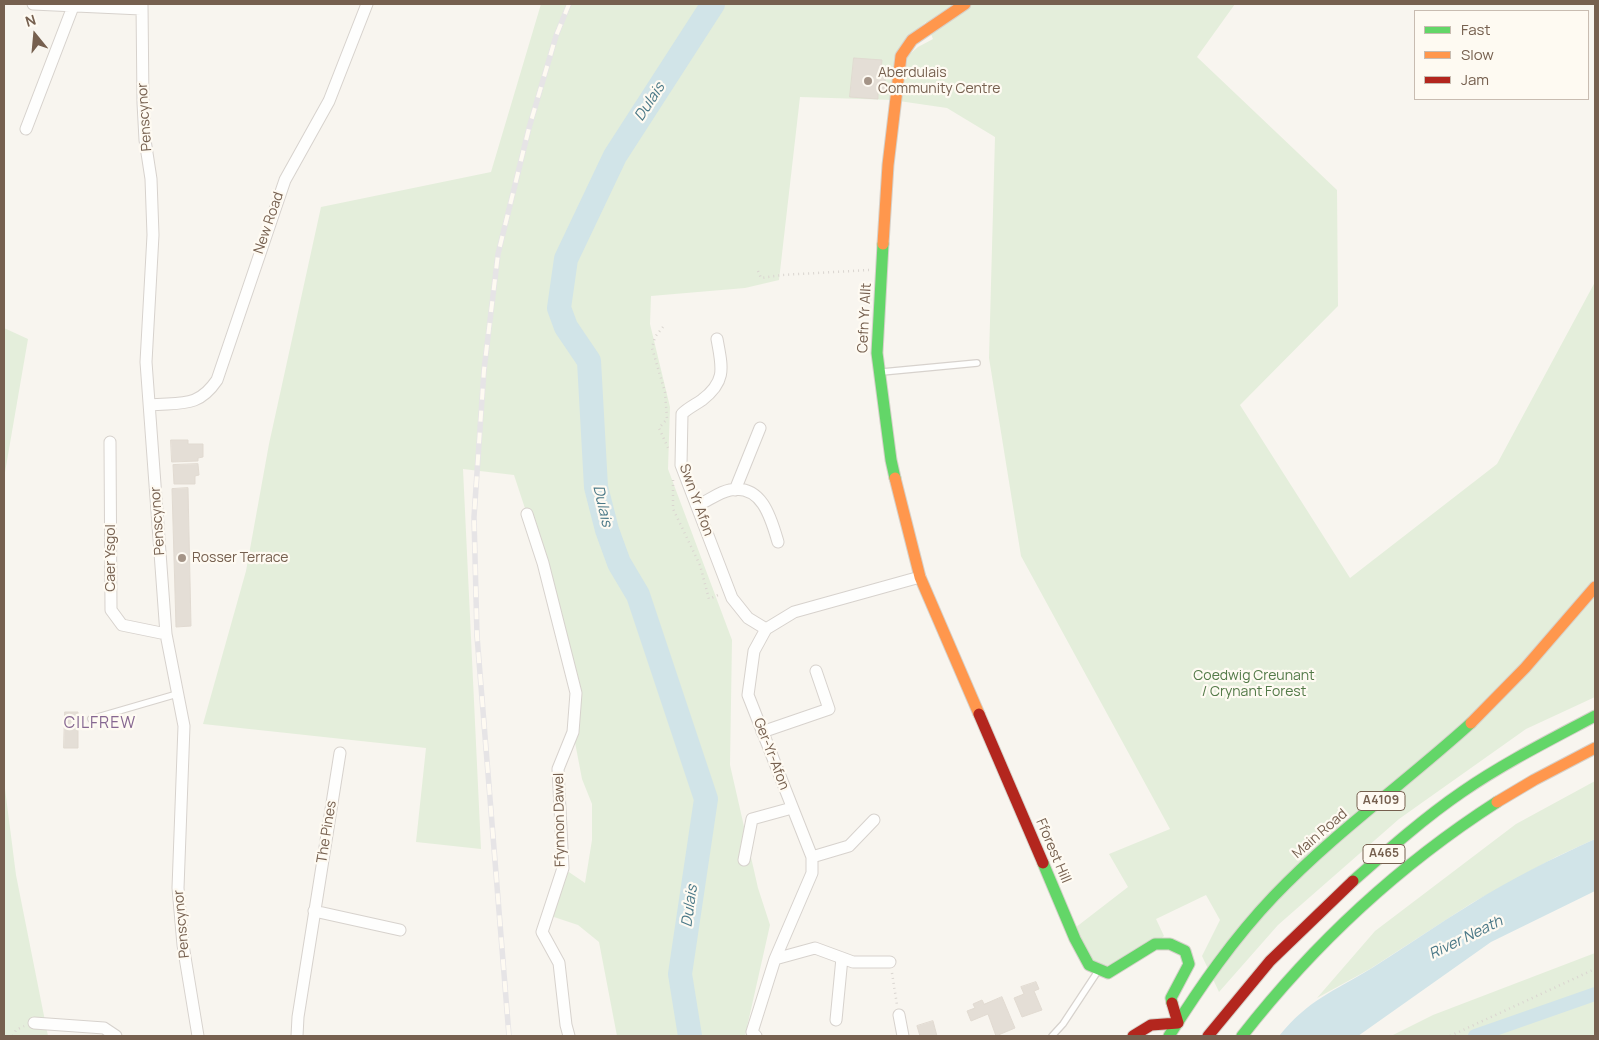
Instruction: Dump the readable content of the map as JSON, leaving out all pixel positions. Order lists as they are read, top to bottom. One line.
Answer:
{"streets":{"main road":["Cefn Yr Allt","A4109","Main Road","Fforest Hill","A465"],"street":["Penscynor","New Road","Swn Yr Afon","Caer Ysgol","Ger-Yr-Afon","Ffynnon Dawel","The Pines"]},"crossings":[["Penscynor","New Road"],["Penscynor","Caer Ysgol"],["Cefn Yr Allt","Fforest Hill"],["Swn Yr Afon","Ger-Yr-Afon"]],"districts":["CILFREW"],"water":["Dulais","River Neath"],"parks":["Coedwig Creunant / Crynant Forest"],"places":["Aberdulais Community Centre","Rosser Terrace"],"legend":["Fast","Slow","Jam"],"north":"top"}
